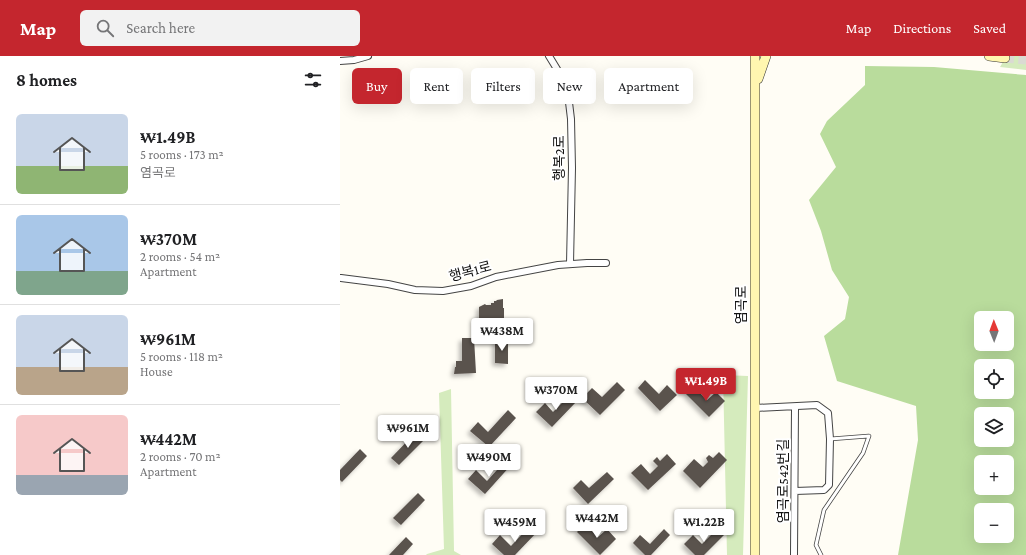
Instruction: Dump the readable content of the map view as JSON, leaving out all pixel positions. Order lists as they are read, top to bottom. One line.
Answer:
{"streets":{"main road":["염곡로"],"street":["행복2로","행복1로","염곡로542번길"]},"crossings":[["행복2로","행복1로"]],"north":"top","page":{"header":"Map","search":"Search here","nav":["Map","Directions","Saved"],"heading":"8 homes","chip":["Buy","Rent","Filters","New","Apartment"],"list":[{"name":"₩1.49B","note":"5 rooms · 173 m² · 염곡로"},{"name":"₩370M","note":"2 rooms · 54 m² · Apartment"},{"name":"₩961M","note":"5 rooms · 118 m² · House"},{"name":"₩442M","note":"2 rooms · 70 m² · Apartment"}],"map_buttons":["+","−"],"price":["₩438M","₩1.49B","₩370M","₩961M","₩490M","₩442M","₩459M","₩1.22B"]}}
